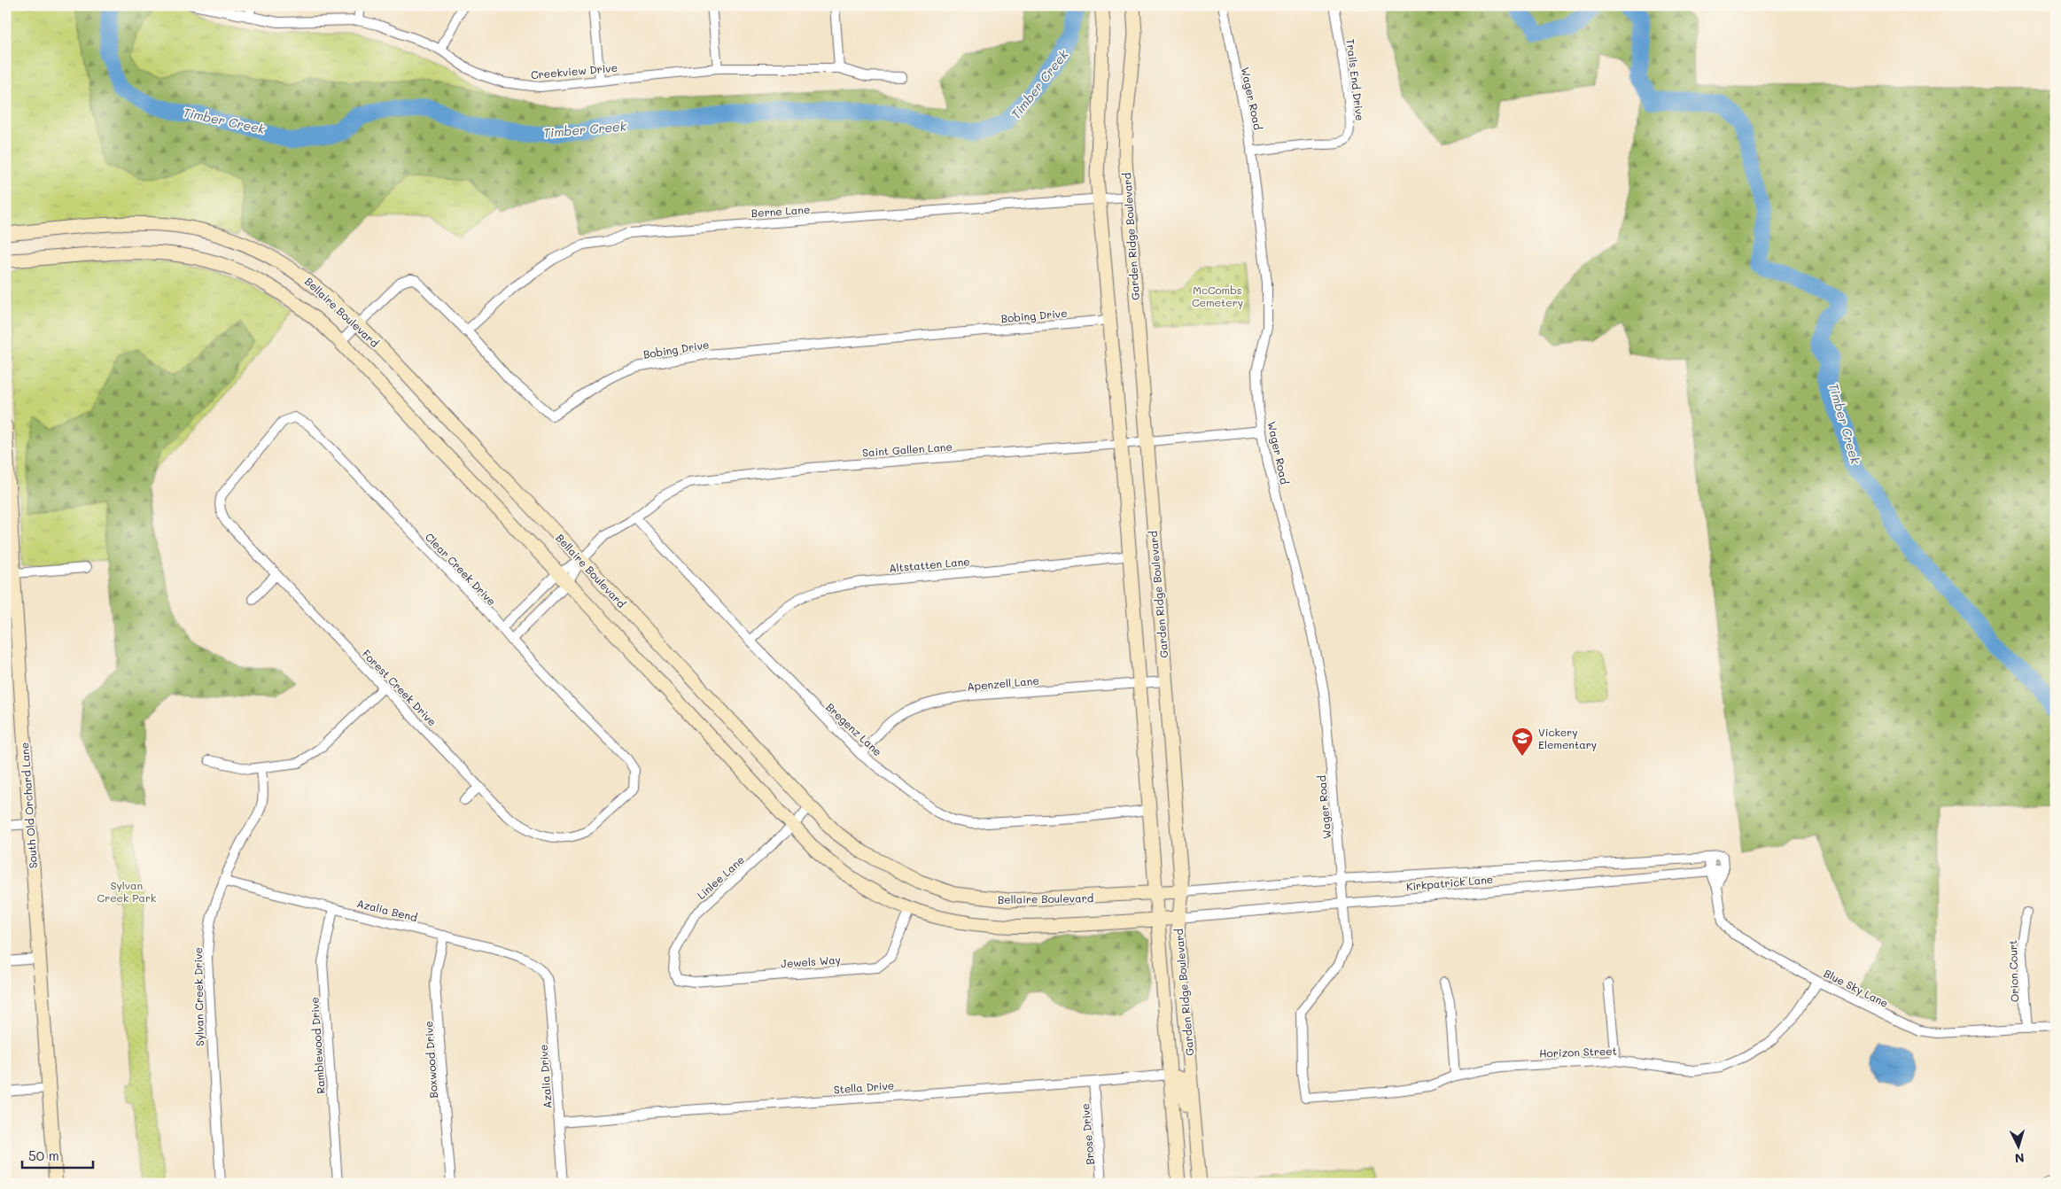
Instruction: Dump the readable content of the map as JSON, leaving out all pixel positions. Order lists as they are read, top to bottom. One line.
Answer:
{"streets":{"main road":["Garden Ridge Boulevard","Bellaire Boulevard","South Old Orchard Lane"],"street":["Creekview Drive","Trails End Drive","Wager Road","Berne Lane","Bobing Drive","Saint Gallen Lane","Altstatten Lane","Clear Creek Drive","Apenzell Lane","Forest Creek Drive","Bregenz Lane","Linlee Lane","Kirkpatrick Lane","Azalia Bend","Jewels Way","Orion Court","Blue Sky Lane","Sylvan Creek Drive","Ramblewood Drive","Horizon Street","Boxwood Drive","Azalia Drive","Stella Drive","Brose Drive"]},"crossings":[["Trails End Drive","Wager Road"],["Wager Road","Saint Gallen Lane"],["Wager Road","Kirkpatrick Lane"],["Wager Road","Horizon Street"],["Berne Lane","Garden Ridge Boulevard"],["Berne Lane","Bobing Drive"],["Garden Ridge Boulevard","Bellaire Boulevard"],["Garden Ridge Boulevard","Bobing Drive"],["Garden Ridge Boulevard","Saint Gallen Lane"],["Garden Ridge Boulevard","Altstatten Lane"],["Garden Ridge Boulevard","Apenzell Lane"],["Garden Ridge Boulevard","Bregenz Lane"],["Garden Ridge Boulevard","Kirkpatrick Lane"],["Garden Ridge Boulevard","Stella Drive"],["Bellaire Boulevard","Bobing Drive"],["Bellaire Boulevard","Saint Gallen Lane"],["Bellaire Boulevard","Linlee Lane"],["Bellaire Boulevard","Kirkpatrick Lane"],["Bellaire Boulevard","Jewels Way"],["Saint Gallen Lane","Bregenz Lane"],["Altstatten Lane","Bregenz Lane"],["Clear Creek Drive","Forest Creek Drive"],["Apenzell Lane","Bregenz Lane"],["Linlee Lane","Jewels Way"],["Kirkpatrick Lane","Blue Sky Lane"],["Azalia Bend","Sylvan Creek Drive"],["Azalia Bend","Ramblewood Drive"],["Azalia Bend","Boxwood Drive"],["Azalia Bend","Azalia Drive"],["Orion Court","Blue Sky Lane"],["Blue Sky Lane","Horizon Street"],["Azalia Drive","Stella Drive"],["Stella Drive","Brose Drive"]],"water":["Timber Creek"],"parks":["McCombs Cemetery","Sylvan Creek Park"],"places":{"school or university":["Vickery Elementary"]},"scale_bar":"50 m","north":"bottom"}
